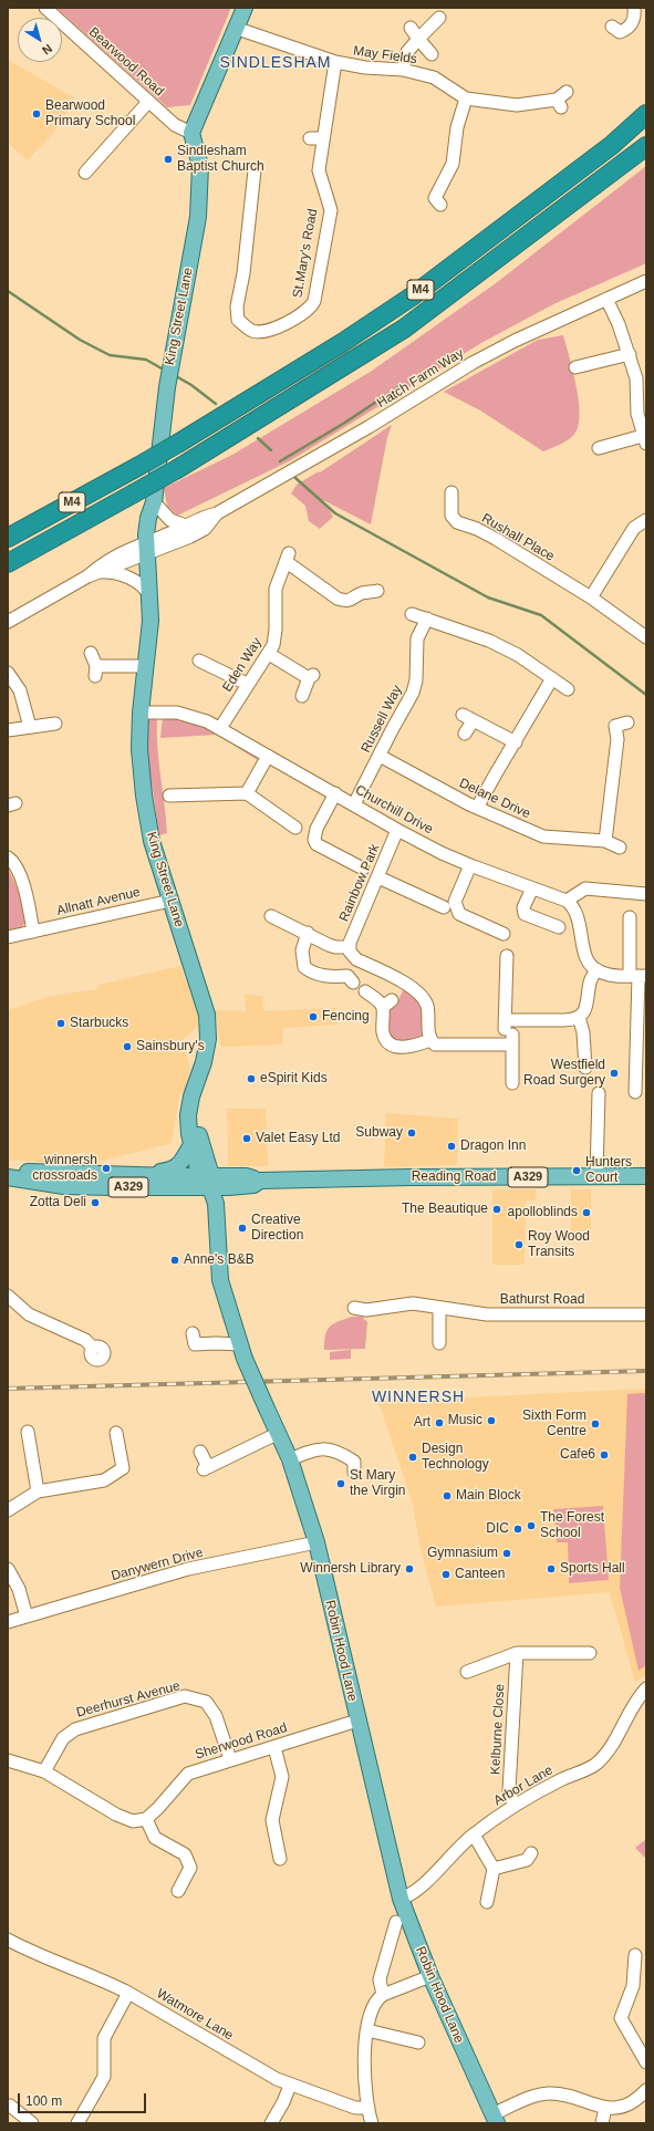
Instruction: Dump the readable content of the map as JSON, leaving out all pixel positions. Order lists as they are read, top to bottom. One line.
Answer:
{"streets":{"highway":["M4"],"main road":["King Street Lane","Reading Road","A329","Robin Hood Lane"],"street":["May Fields","Bearwood Road","St.Mary's Road","Hatch Farm Way","Rushall Place","Eden Way","Russell Way","Delane Drive","Churchill Drive","Rainbow Park","Allnatt Avenue","Bathurst Road","Danywern Drive","Deerhurst Avenue","Kelburne Close","Sherwood Road","Arbor Lane","Watmore Lane"]},"crossings":[["May Fields","St.Mary's Road"],["Bearwood Road","King Street Lane"],["King Street Lane","Hatch Farm Way"],["King Street Lane","Churchill Drive"],["King Street Lane","Allnatt Avenue"],["King Street Lane","Reading Road"],["King Street Lane","Robin Hood Lane"],["Eden Way","Churchill Drive"],["Russell Way","Delane Drive"],["Russell Way","Churchill Drive"],["Churchill Drive","Rainbow Park"],["Reading Road","Robin Hood Lane"],["Danywern Drive","Robin Hood Lane"],["Robin Hood Lane","Sherwood Road"],["Robin Hood Lane","Arbor Lane"],["Deerhurst Avenue","Sherwood Road"],["Kelburne Close","Arbor Lane"]],"districts":["SINDLESHAM","WINNERSH"],"places":["Bearwood Primary School","Sindlesham Baptist Church","Fencing","Starbucks","Sainsbury's","Westfield Road Surgery","eSpirit Kids","Subway","Valet Easy Ltd","Dragon Inn","winnersh crossroads","Hunters Court","Zotta Deli","The Beautique","apolloblinds","Creative Direction","Roy Wood Transits","Anne's B&B","Music","Art","Sixth Form Centre","Cafe6","Design Technology","St Mary the Virgin","Main Block","The Forest School","DIC","Gymnasium","Winnersh Library","Sports Hall","Canteen"],"scale_bar":"100 m","north":"bottom right"}
